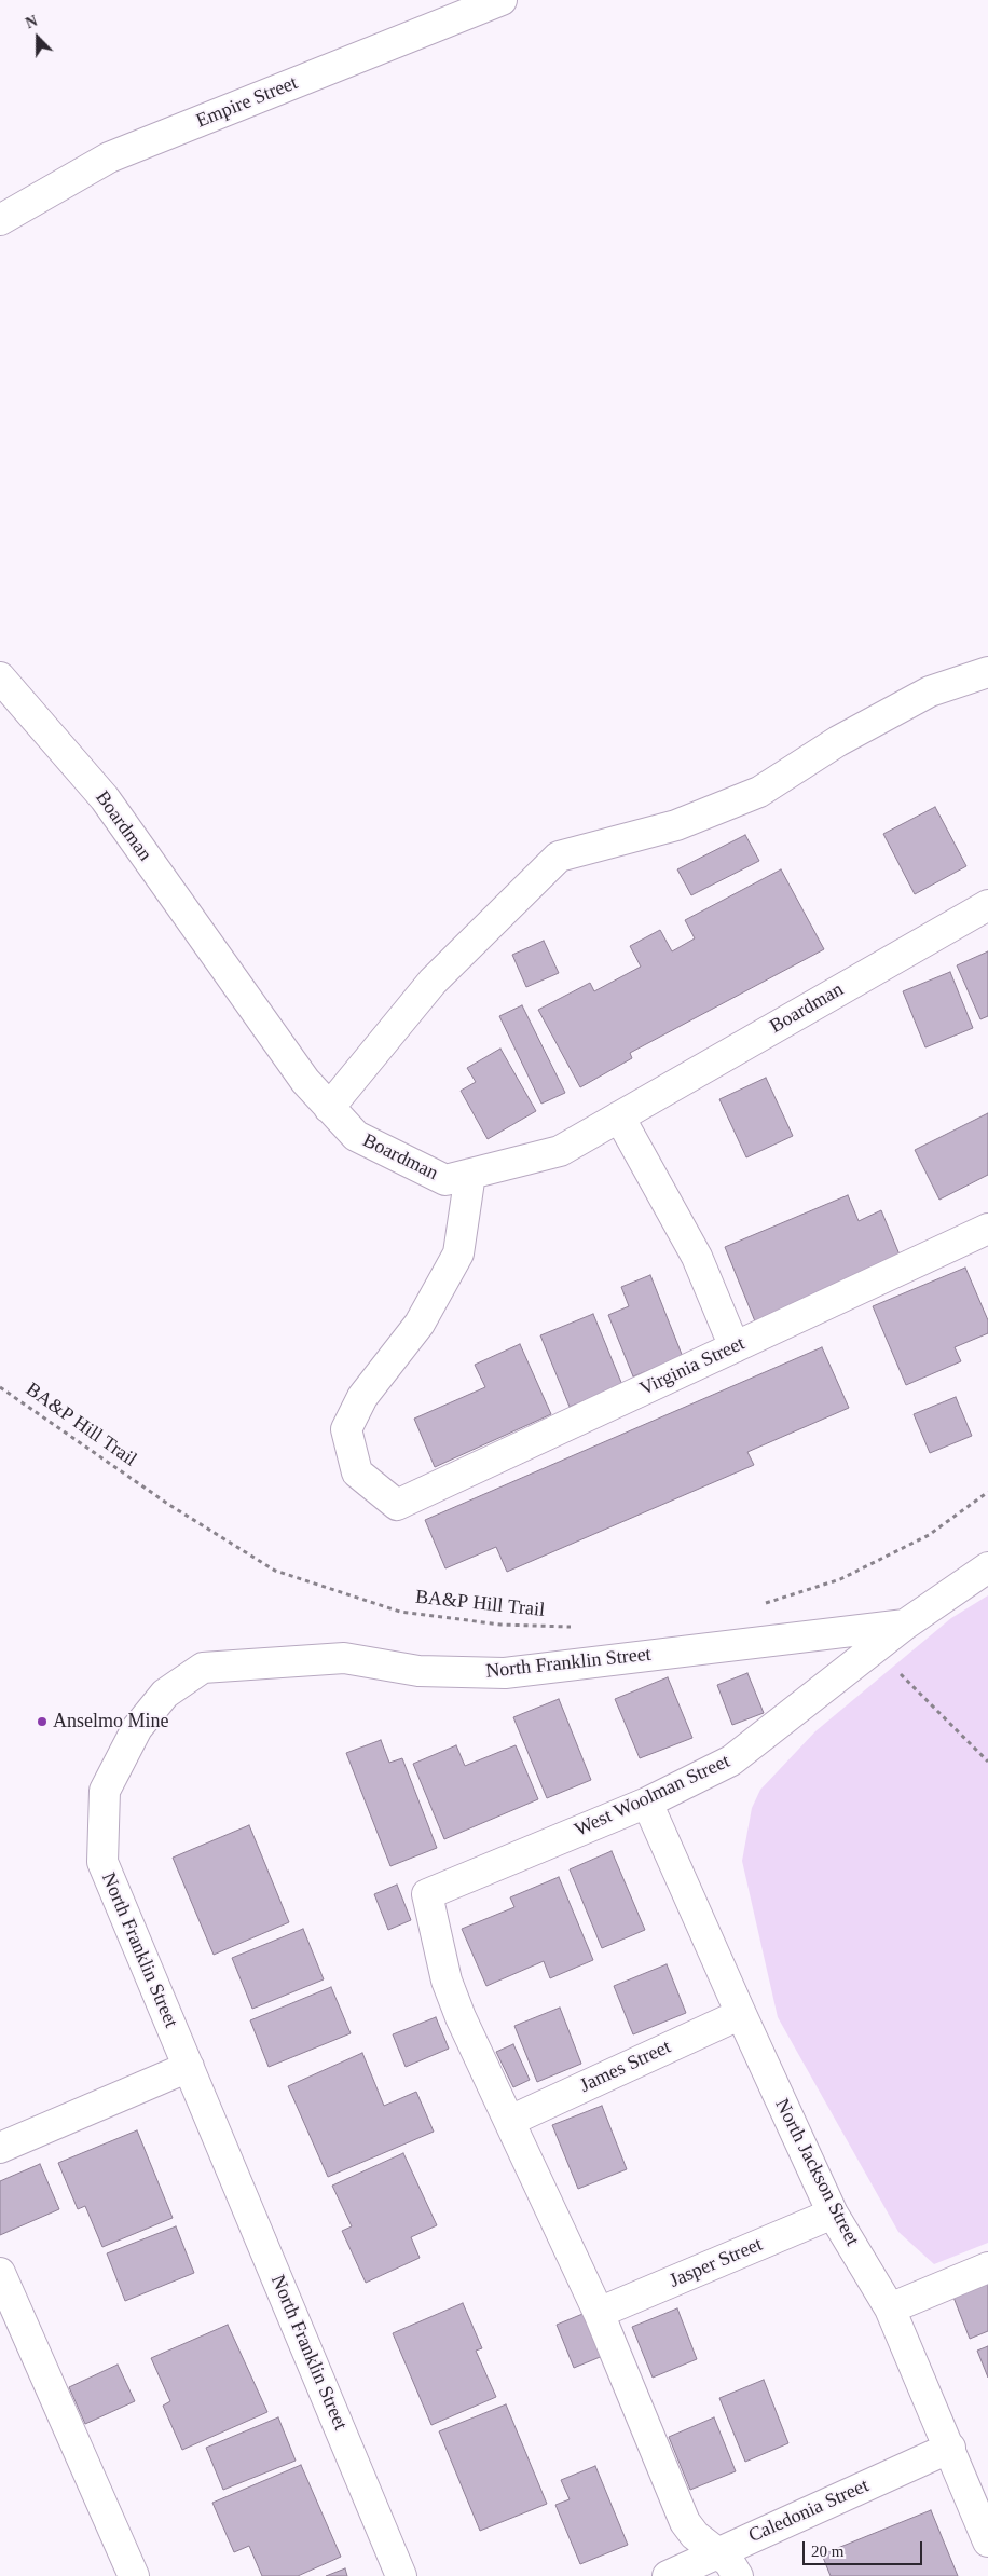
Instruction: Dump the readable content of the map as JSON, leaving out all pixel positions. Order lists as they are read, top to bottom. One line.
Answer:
{"streets":{"street":["Empire Street","Boardman","Virginia Street","North Franklin Street","West Woolman Street","James Street","North Jackson Street","Jasper Street","Caledonia Street"],"path":["BA&P Hill Trail"]},"crossings":[["Boardman","Virginia Street"],["North Franklin Street","West Woolman Street"],["West Woolman Street","James Street"],["West Woolman Street","North Jackson Street"],["James Street","North Jackson Street"],["North Jackson Street","Jasper Street"],["North Jackson Street","Caledonia Street"]],"places":["Anselmo Mine"],"scale_bar":"20 m","north":"top"}
